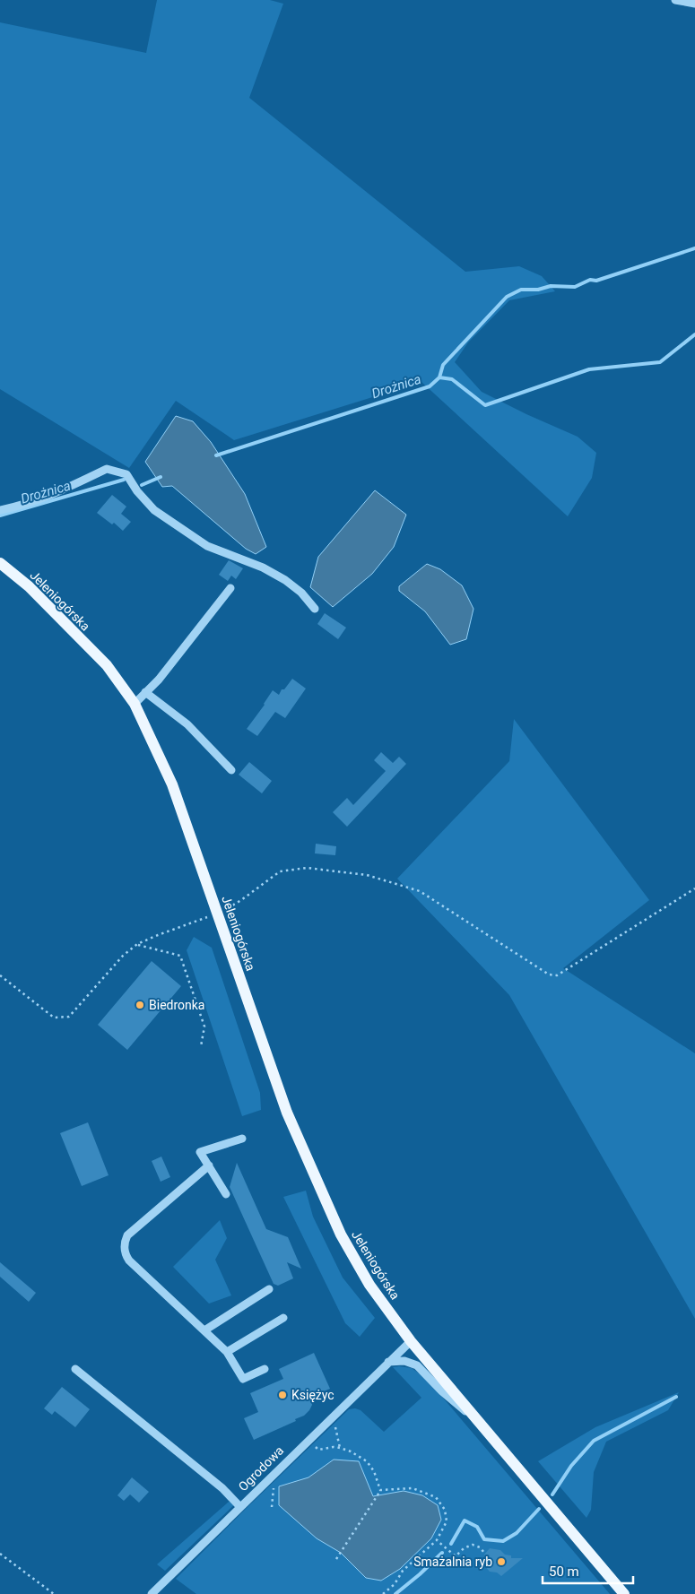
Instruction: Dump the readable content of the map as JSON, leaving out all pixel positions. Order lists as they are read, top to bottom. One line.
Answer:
{"streets":{"main road":["Jeleniogórska"],"street":["Ogrodowa"]},"crossings":[["Jeleniogórska","Ogrodowa"]],"water":["Drożnica"],"places":["Biedronka","Księżyc","Smażalnia ryb"],"scale_bar":"50 m"}
